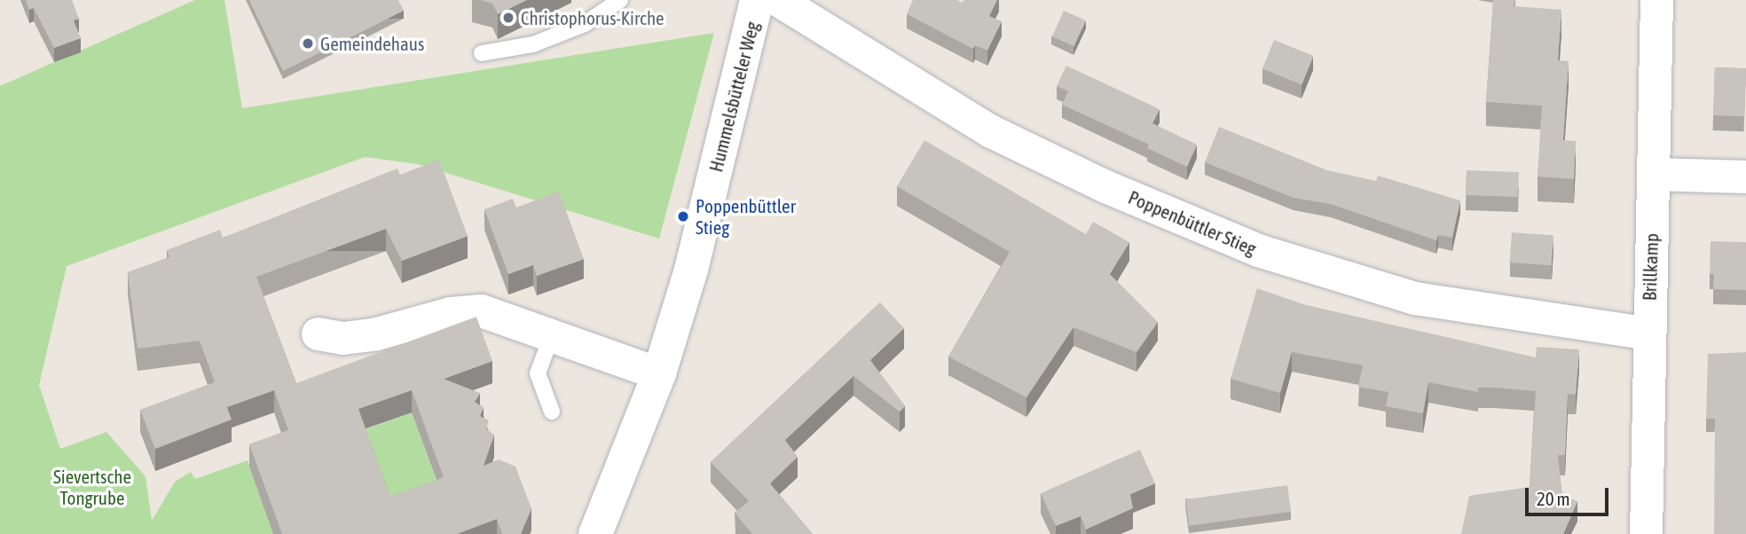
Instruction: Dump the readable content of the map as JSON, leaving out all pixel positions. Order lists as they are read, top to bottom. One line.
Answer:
{"streets":{"street":["Hummelsbütteler Weg","Poppenbüttler Stieg","Brillkamp"]},"crossings":[["Poppenbüttler Stieg","Brillkamp"]],"parks":["Sievertsche Tongrube"],"places":["Christophorus-Kirche","Gemeindehaus","Poppenbüttler Stieg"],"scale_bar":"20 m"}
